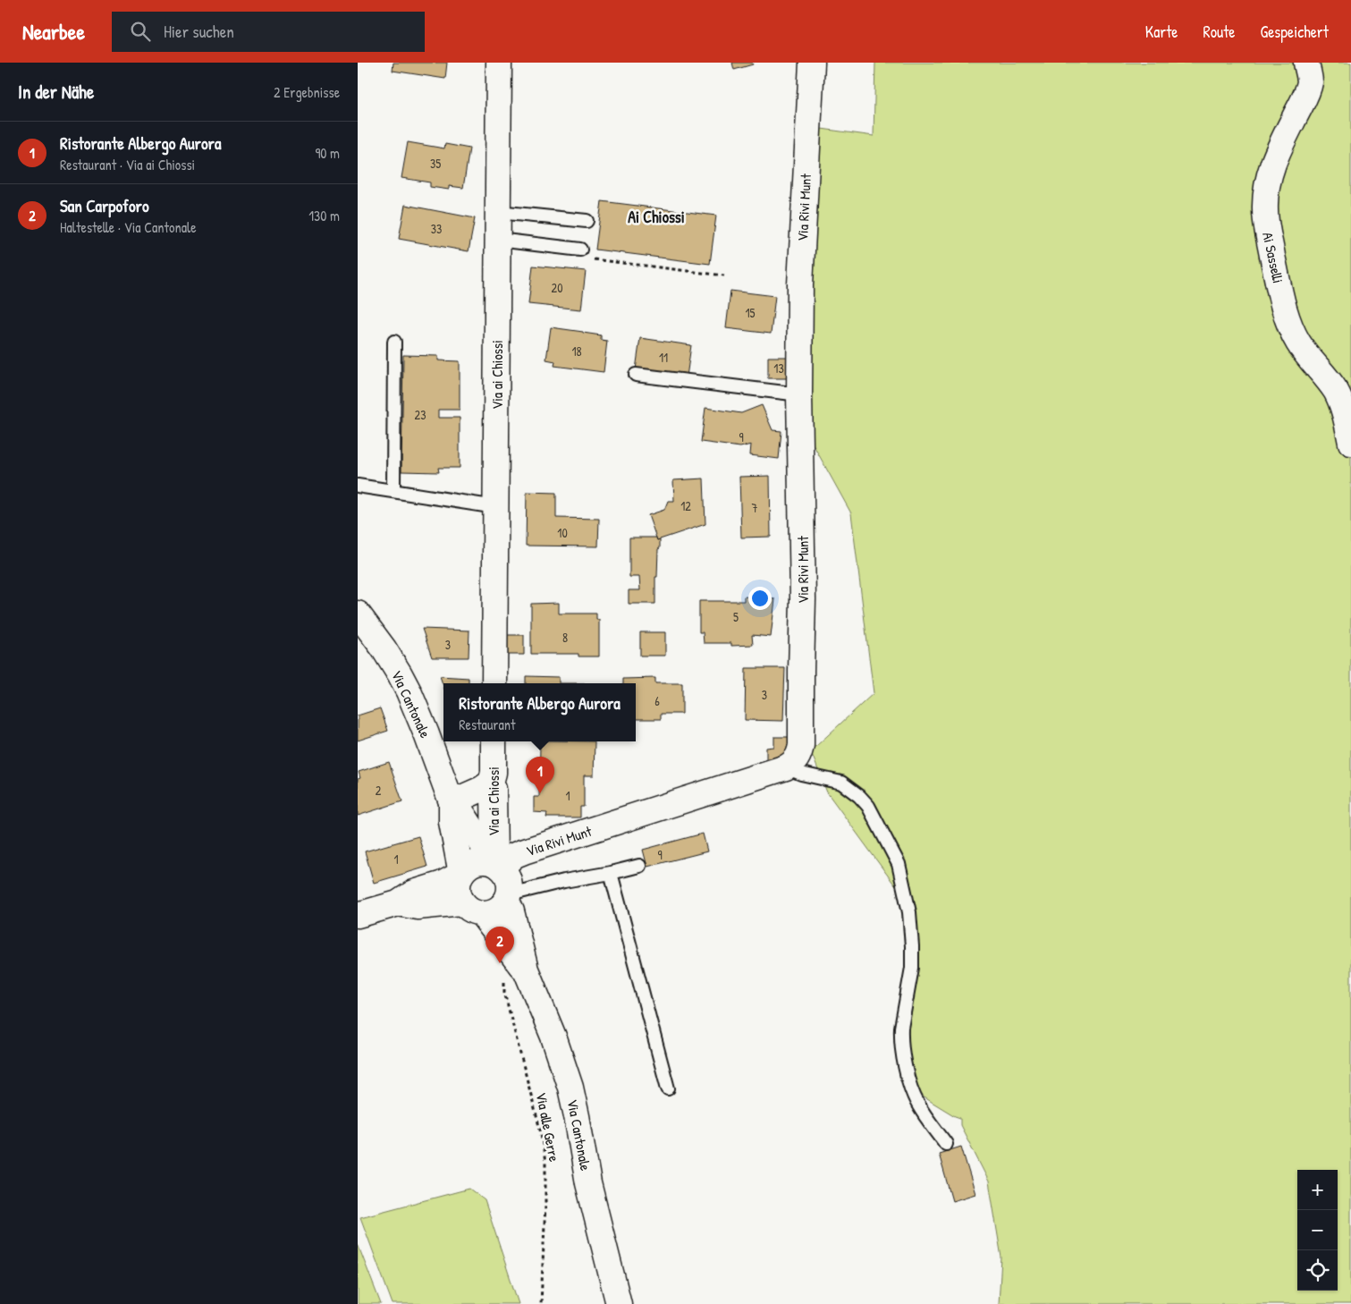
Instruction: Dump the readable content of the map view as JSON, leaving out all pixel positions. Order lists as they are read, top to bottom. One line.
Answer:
{"streets":{"street":["Via Rivi Munt","Ai Sasselli","Via ai Chiossi","Via Cantonale"],"path":["Via alle Gerre"]},"crossings":[["Via Rivi Munt","Via ai Chiossi"],["Via Rivi Munt","Via Cantonale"],["Via ai Chiossi","Via Cantonale"],["Via Cantonale","Via alle Gerre"]],"districts":["Ai Chiossi"],"house_numbers":["35","33","20","15","18","11","13","23","9","12","7","10","5","8","3","3","6","2","1","9","1"],"page":{"header":"Nearbee","search":"Hier suchen","nav":["Karte","Route","Gespeichert"],"heading":["In der Nähe","2 Ergebnisse"],"list":[{"mark":"1","name":"Ristorante Albergo Aurora","note":"Restaurant · Via ai Chiossi","value":"90 m"},{"mark":"2","name":"San Carpoforo","note":"Haltestelle · Via Cantonale","value":"130 m"}],"popup":["Ristorante Albergo Aurora","Restaurant"],"pins":["1","2"],"map_buttons":["+","−"]}}
